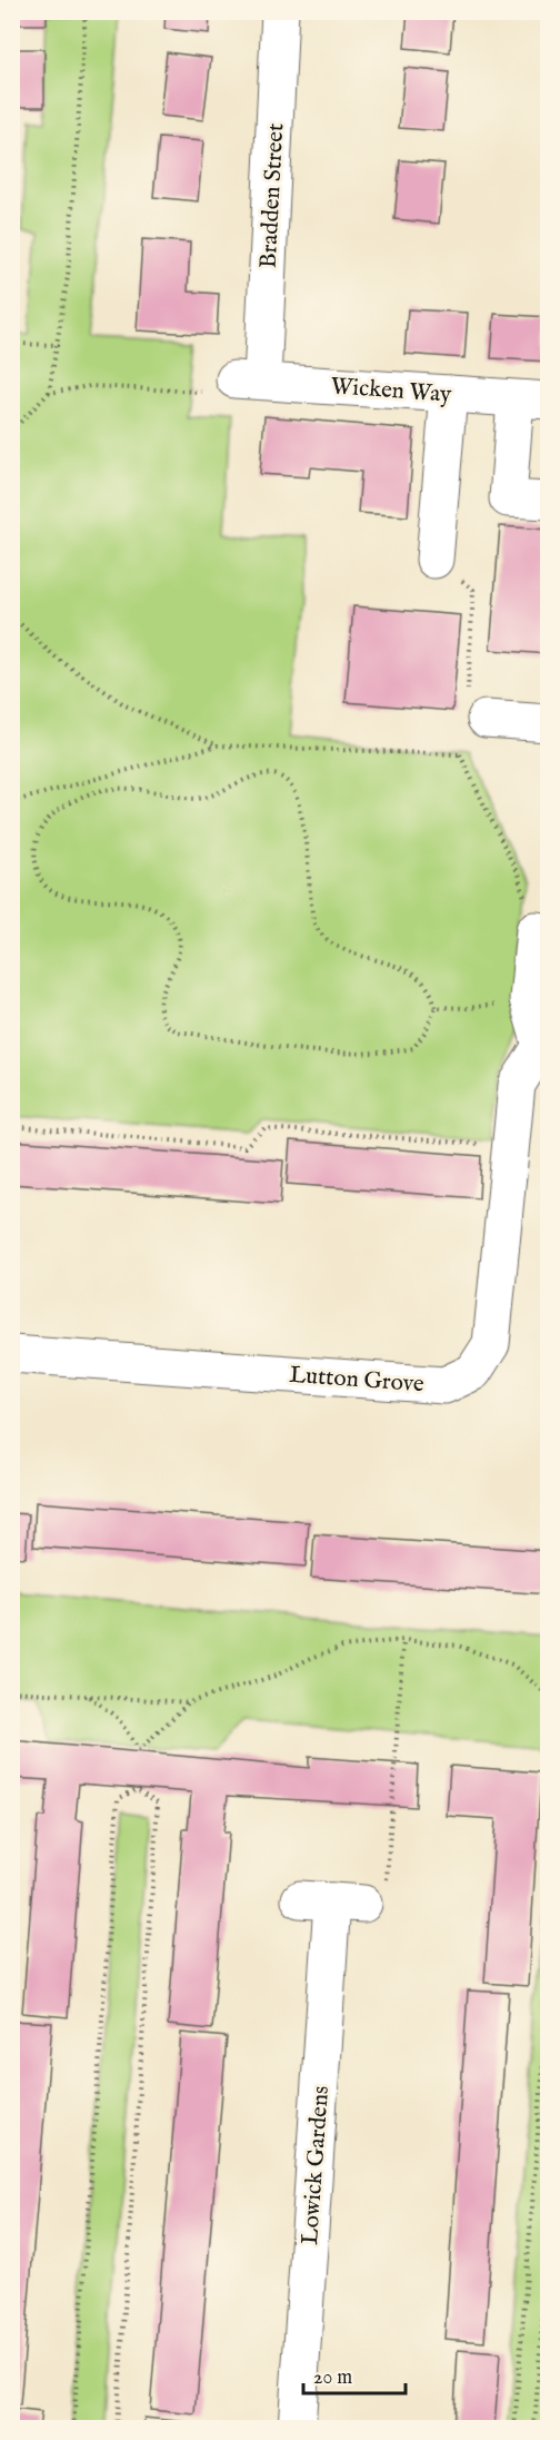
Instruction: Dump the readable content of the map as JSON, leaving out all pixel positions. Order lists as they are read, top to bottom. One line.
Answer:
{"streets":{"street":["Bradden Street","Wicken Way","Lutton Grove","Lowick Gardens"]},"crossings":[["Bradden Street","Wicken Way"]],"scale_bar":"20 m"}
